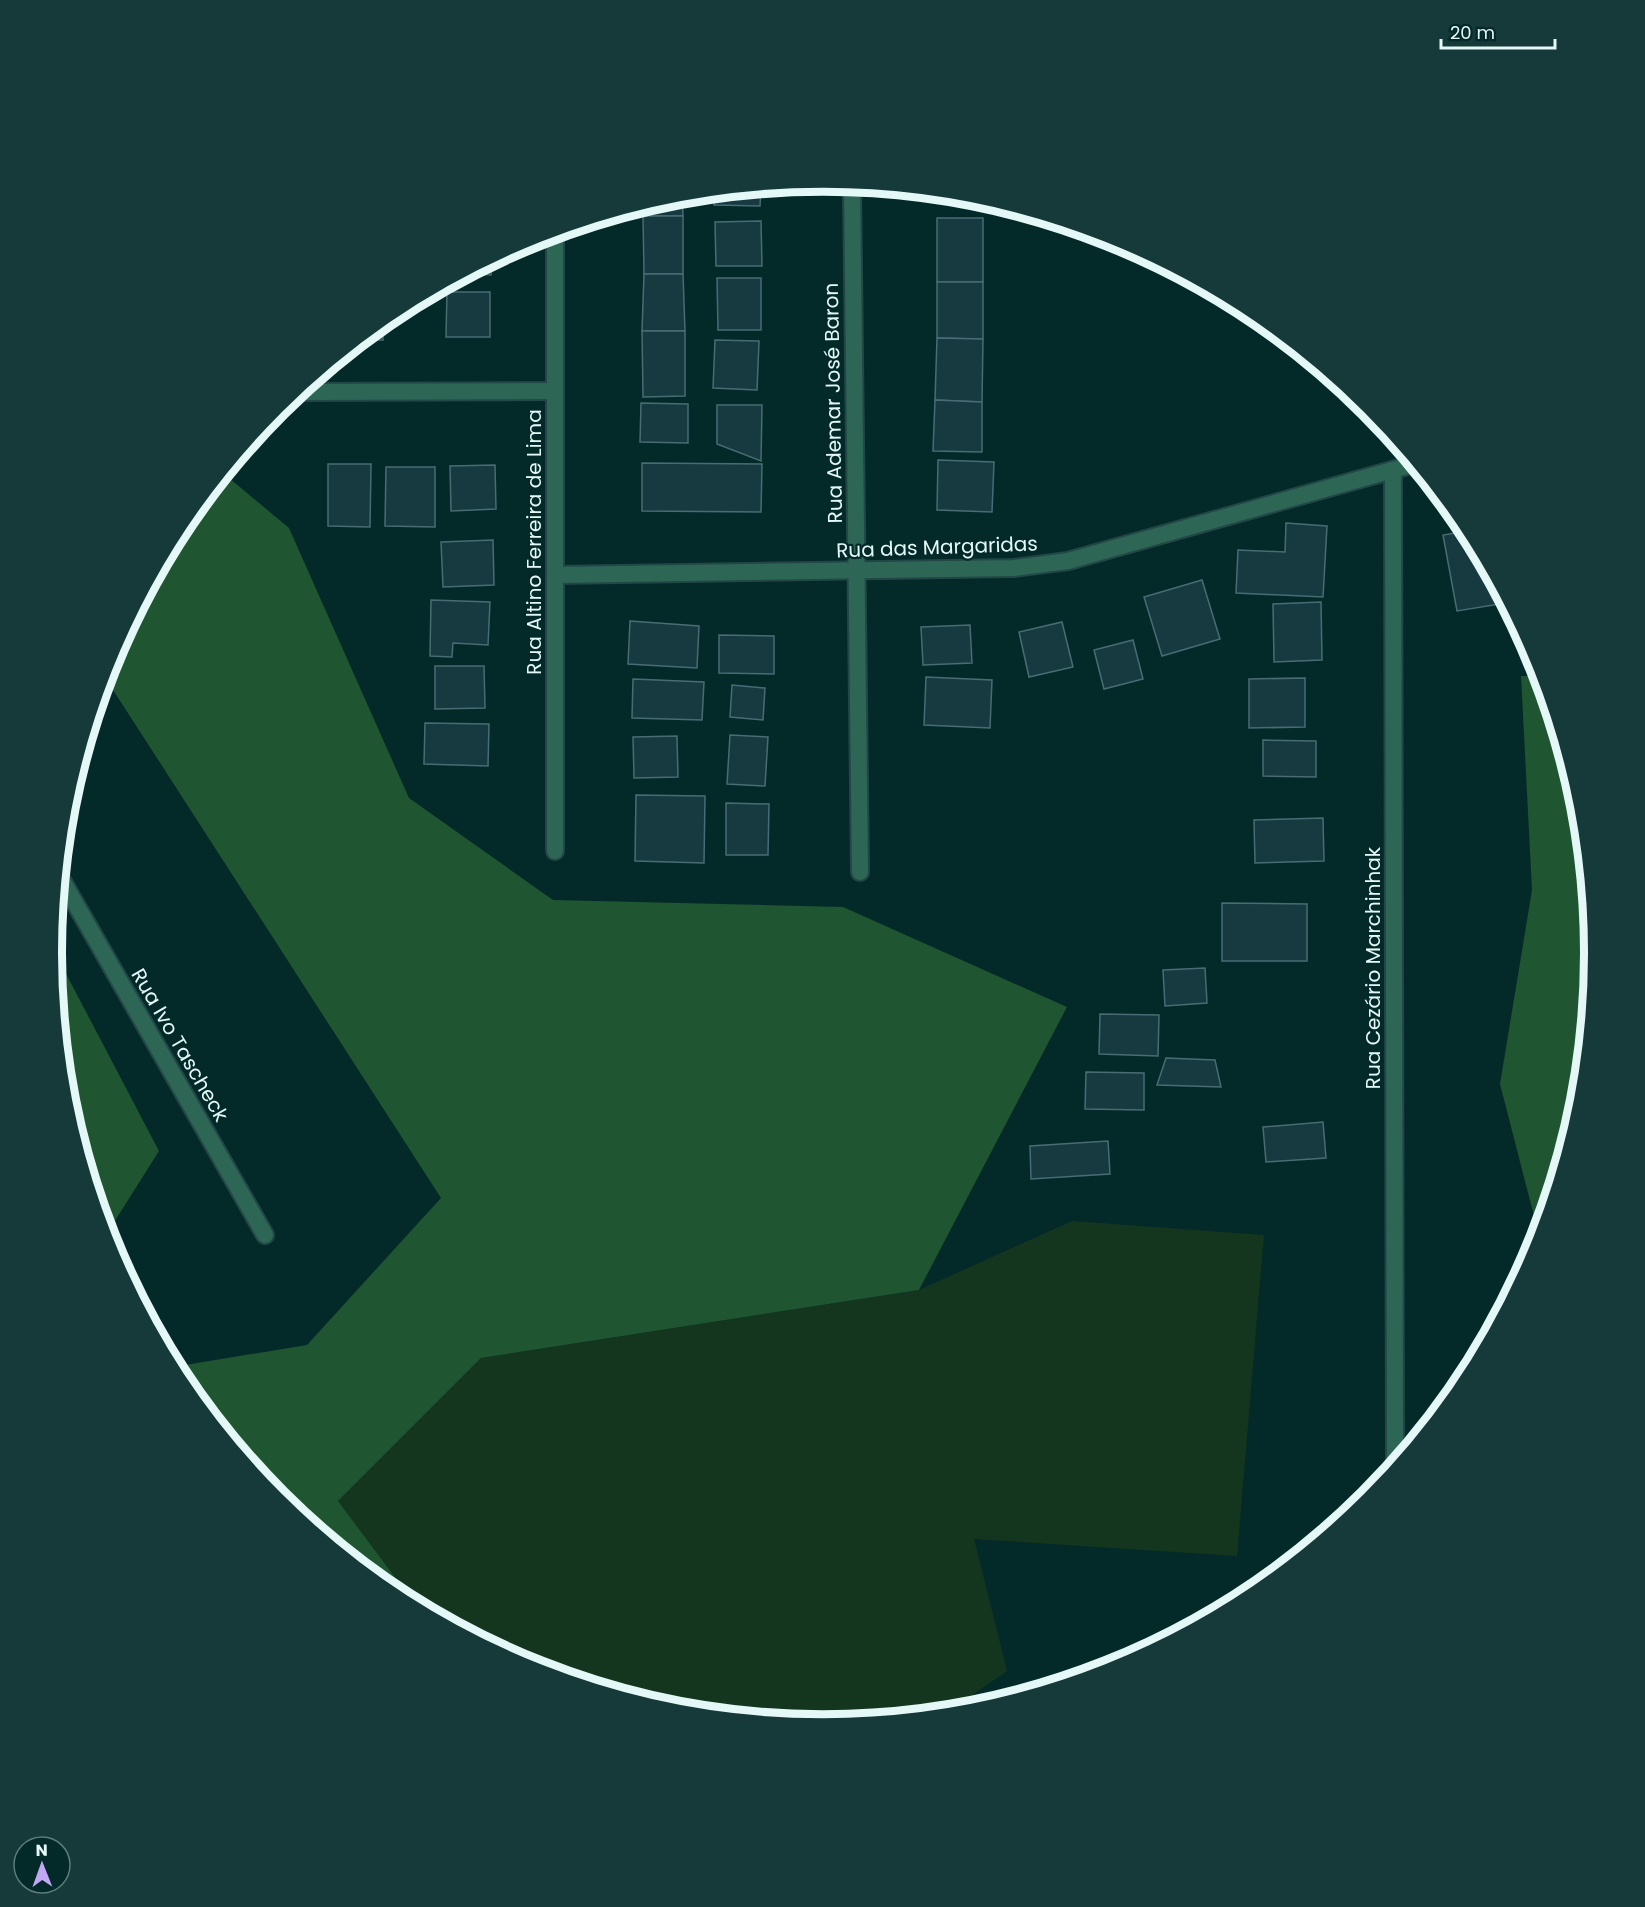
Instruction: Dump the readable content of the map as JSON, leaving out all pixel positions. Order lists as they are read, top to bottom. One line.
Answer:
{"streets":{"street":["Rua Ademar José Baron","Rua Altino Ferreira de Lima","Rua das Margaridas","Rua Cezário Marchinhak","Rua Ivo Tascheck"]},"crossings":[["Rua Ademar José Baron","Rua das Margaridas"],["Rua Altino Ferreira de Lima","Rua das Margaridas"],["Rua das Margaridas","Rua Cezário Marchinhak"]],"scale_bar":"20 m","north":"top"}
